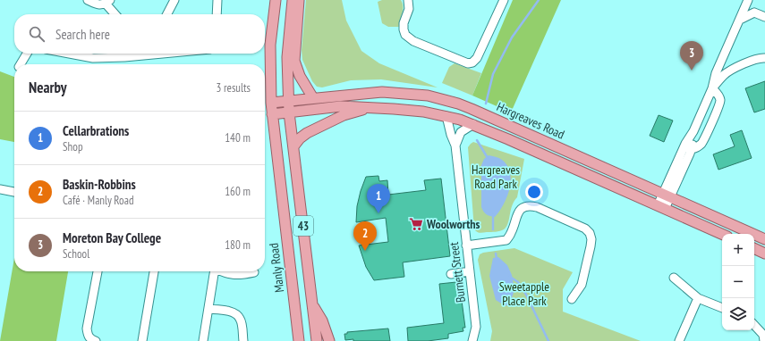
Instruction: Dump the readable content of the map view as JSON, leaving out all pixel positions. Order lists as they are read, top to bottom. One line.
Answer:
{"streets":{"main road":["Hargreaves Road","43","Manly Road"],"street":["Burnett Street"]},"crossings":[["Hargreaves Road","43"],["Hargreaves Road","Manly Road"]],"parks":["Hargreaves Road Park","Sweetapple Place Park"],"places":{"supermarket":["Woolworths"]},"page":{"search":"Search here","pins":["3","1","2"],"heading":["Nearby","3 results"],"list":[{"mark":"1","name":"Cellarbrations","note":"Shop","value":"140 m"},{"mark":"2","name":"Baskin-Robbins","note":"Café · Manly Road","value":"160 m"},{"mark":"3","name":"Moreton Bay College","note":"School","value":"180 m"}],"map_buttons":["+","−"]}}
